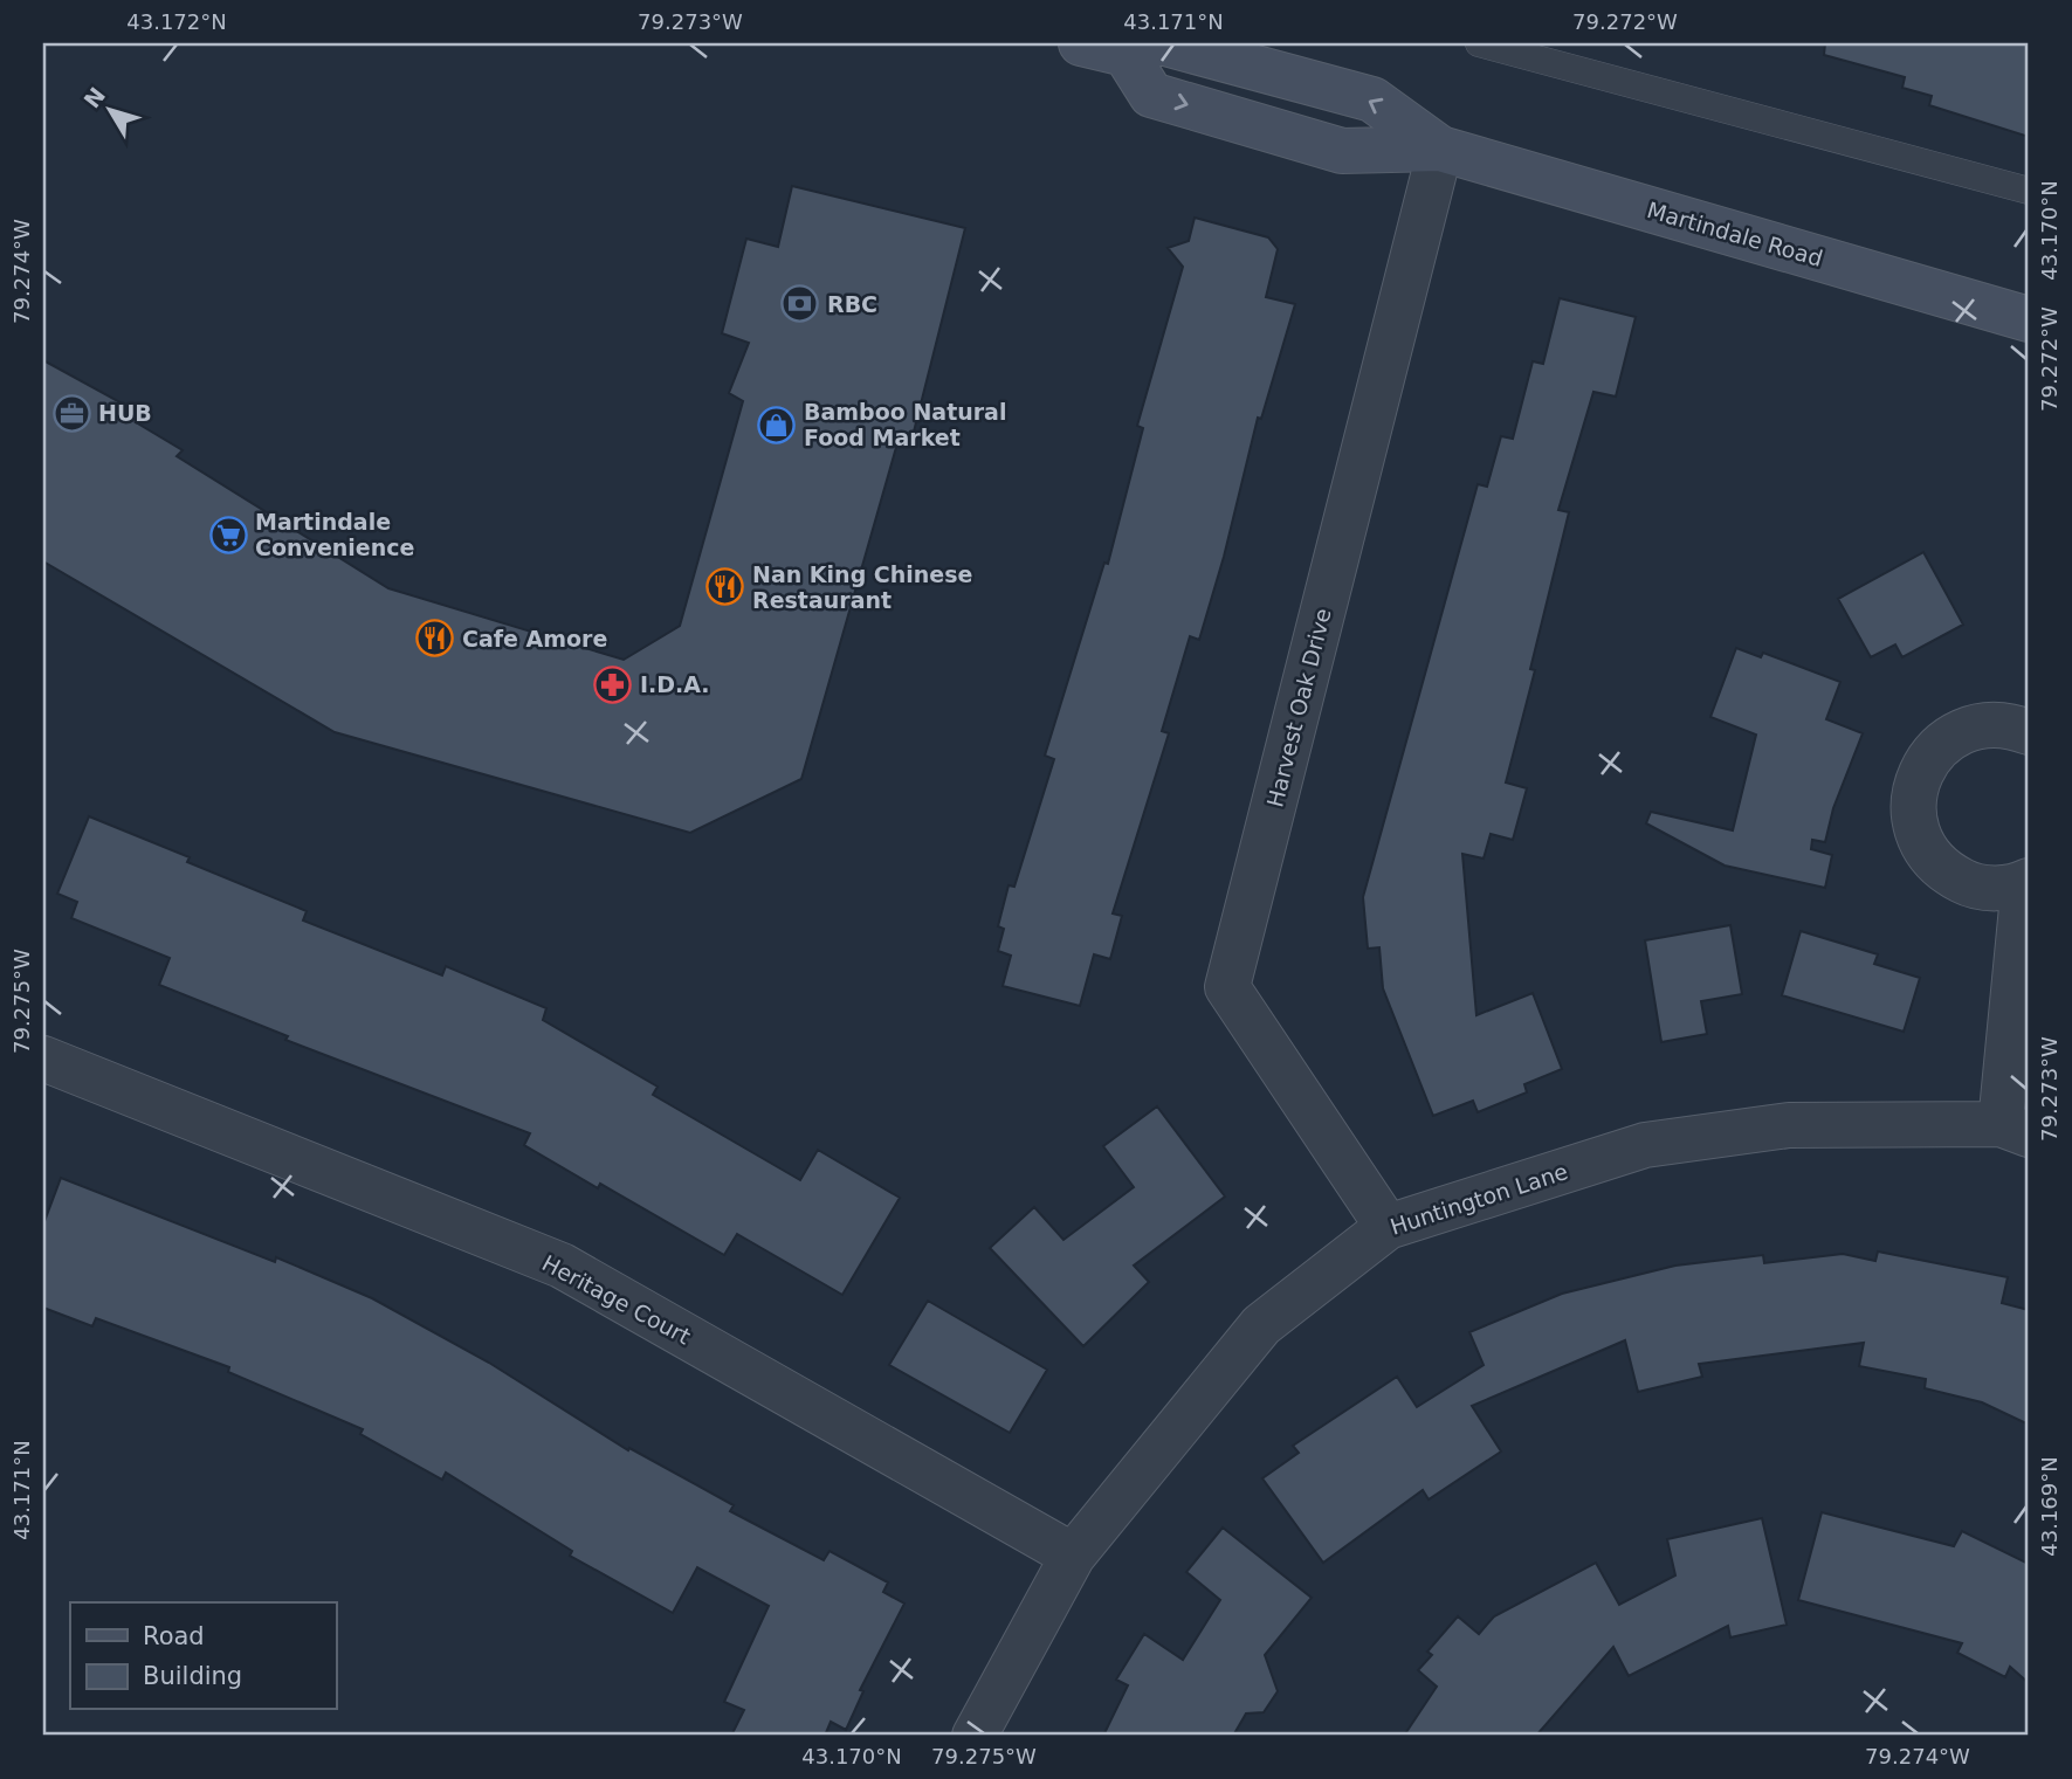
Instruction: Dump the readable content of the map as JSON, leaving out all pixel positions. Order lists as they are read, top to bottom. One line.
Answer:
{"streets":{"main road":["Martindale Road"],"street":["Harvest Oak Drive","Huntington Lane","Heritage Court"]},"crossings":[["Martindale Road","Harvest Oak Drive"],["Harvest Oak Drive","Huntington Lane"],["Huntington Lane","Heritage Court"]],"places":{"bank":["RBC"],"office":["HUB"],"shop":["Bamboo Natural Food Market"],"supermarket":["Martindale Convenience"],"restaurant":["Nan King Chinese Restaurant","Cafe Amore"],"pharmacy":["I.D.A."]},"legend":["Road","Building"],"north":"top left","coordinates":["43.172°N","79.273°W","43.171°N","79.272°W","43.170°N","79.274°W","79.275°W","43.169°N"]}
